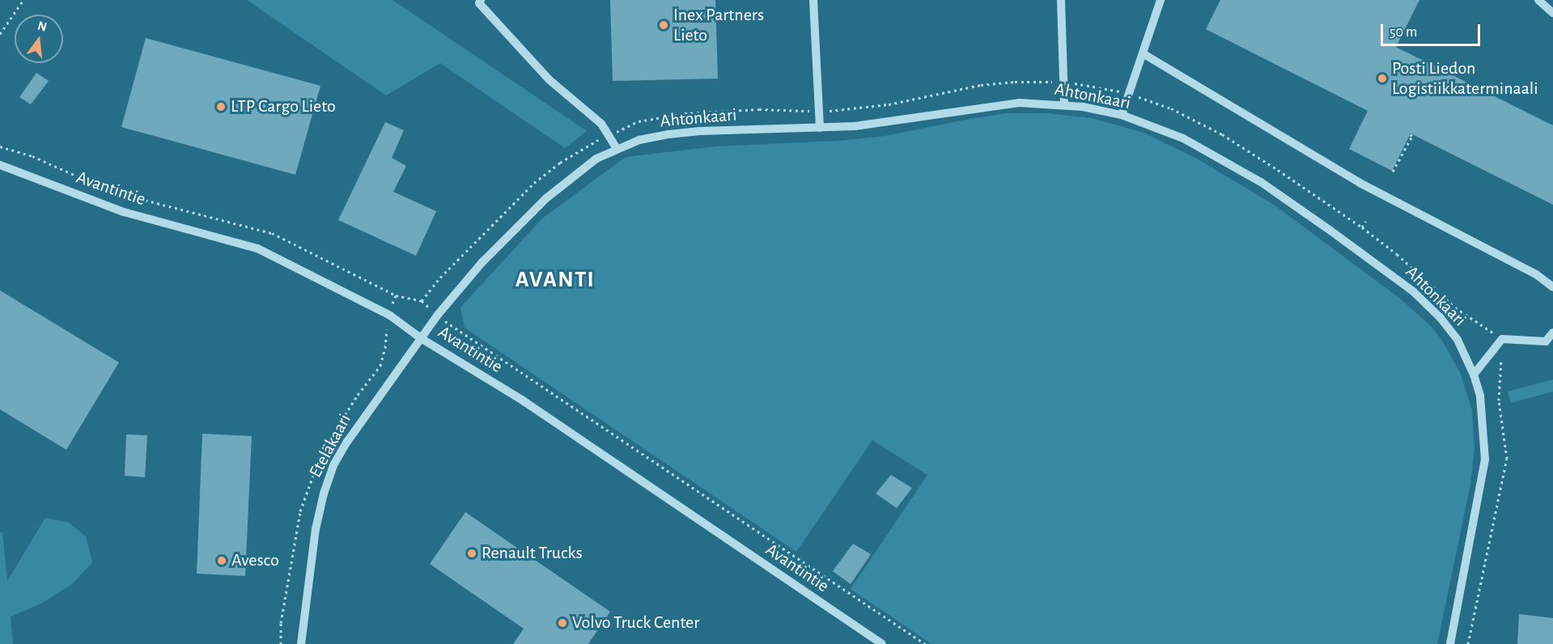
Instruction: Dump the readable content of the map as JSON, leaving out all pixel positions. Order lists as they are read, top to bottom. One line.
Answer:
{"streets":{"street":["Ahtonkaari","Avantintie","Eteläkaari"]},"crossings":[["Ahtonkaari","Avantintie"],["Ahtonkaari","Eteläkaari"],["Avantintie","Eteläkaari"]],"districts":["AVANTI"],"places":["Inex Partners Lieto","Posti Liedon Logistiikkaterminaali","LTP Cargo Lieto","Renault Trucks","Avesco","Volvo Truck Center"],"scale_bar":"50 m","north":"top"}
